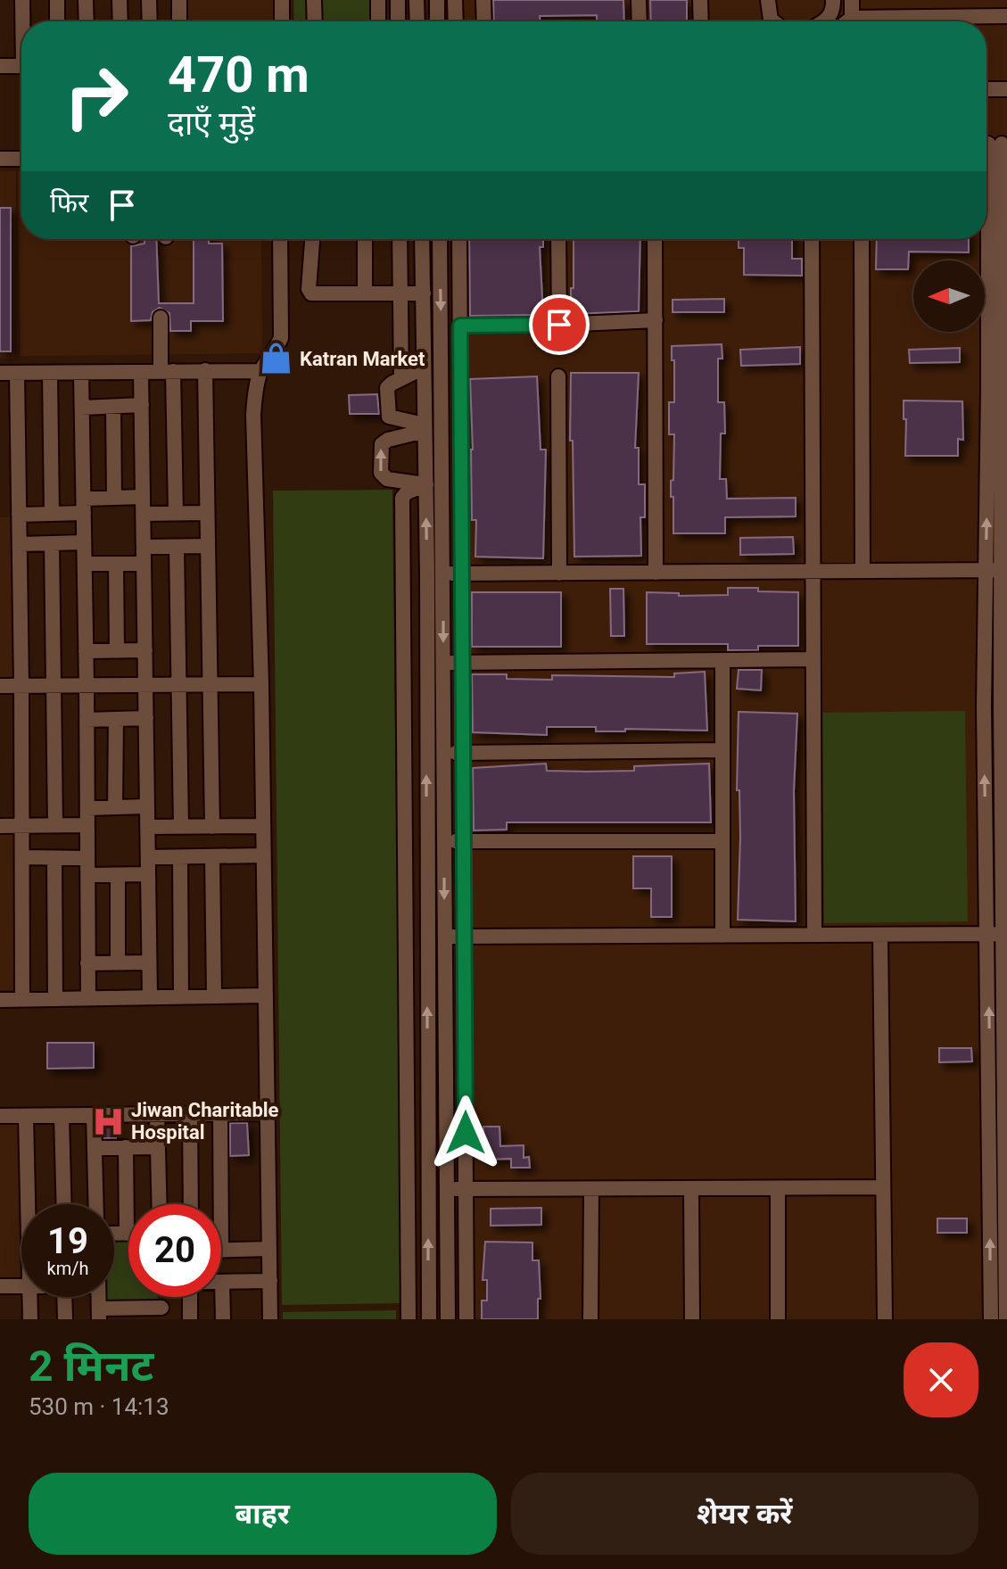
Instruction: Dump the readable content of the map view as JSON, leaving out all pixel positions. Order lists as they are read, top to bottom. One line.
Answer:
{"places":{"shop":["Katran Market"],"hospital":["Jiwan Charitable Hospital"]},"north":"left","page":{"turn":["470 m","दाएँ मुड़ें"],"then":"फिर","speed":"19 km/h","limit":"20","heading":["2 मिनट","530 m · 14:13"],"buttons":["बाहर","शेयर करें"]}}
